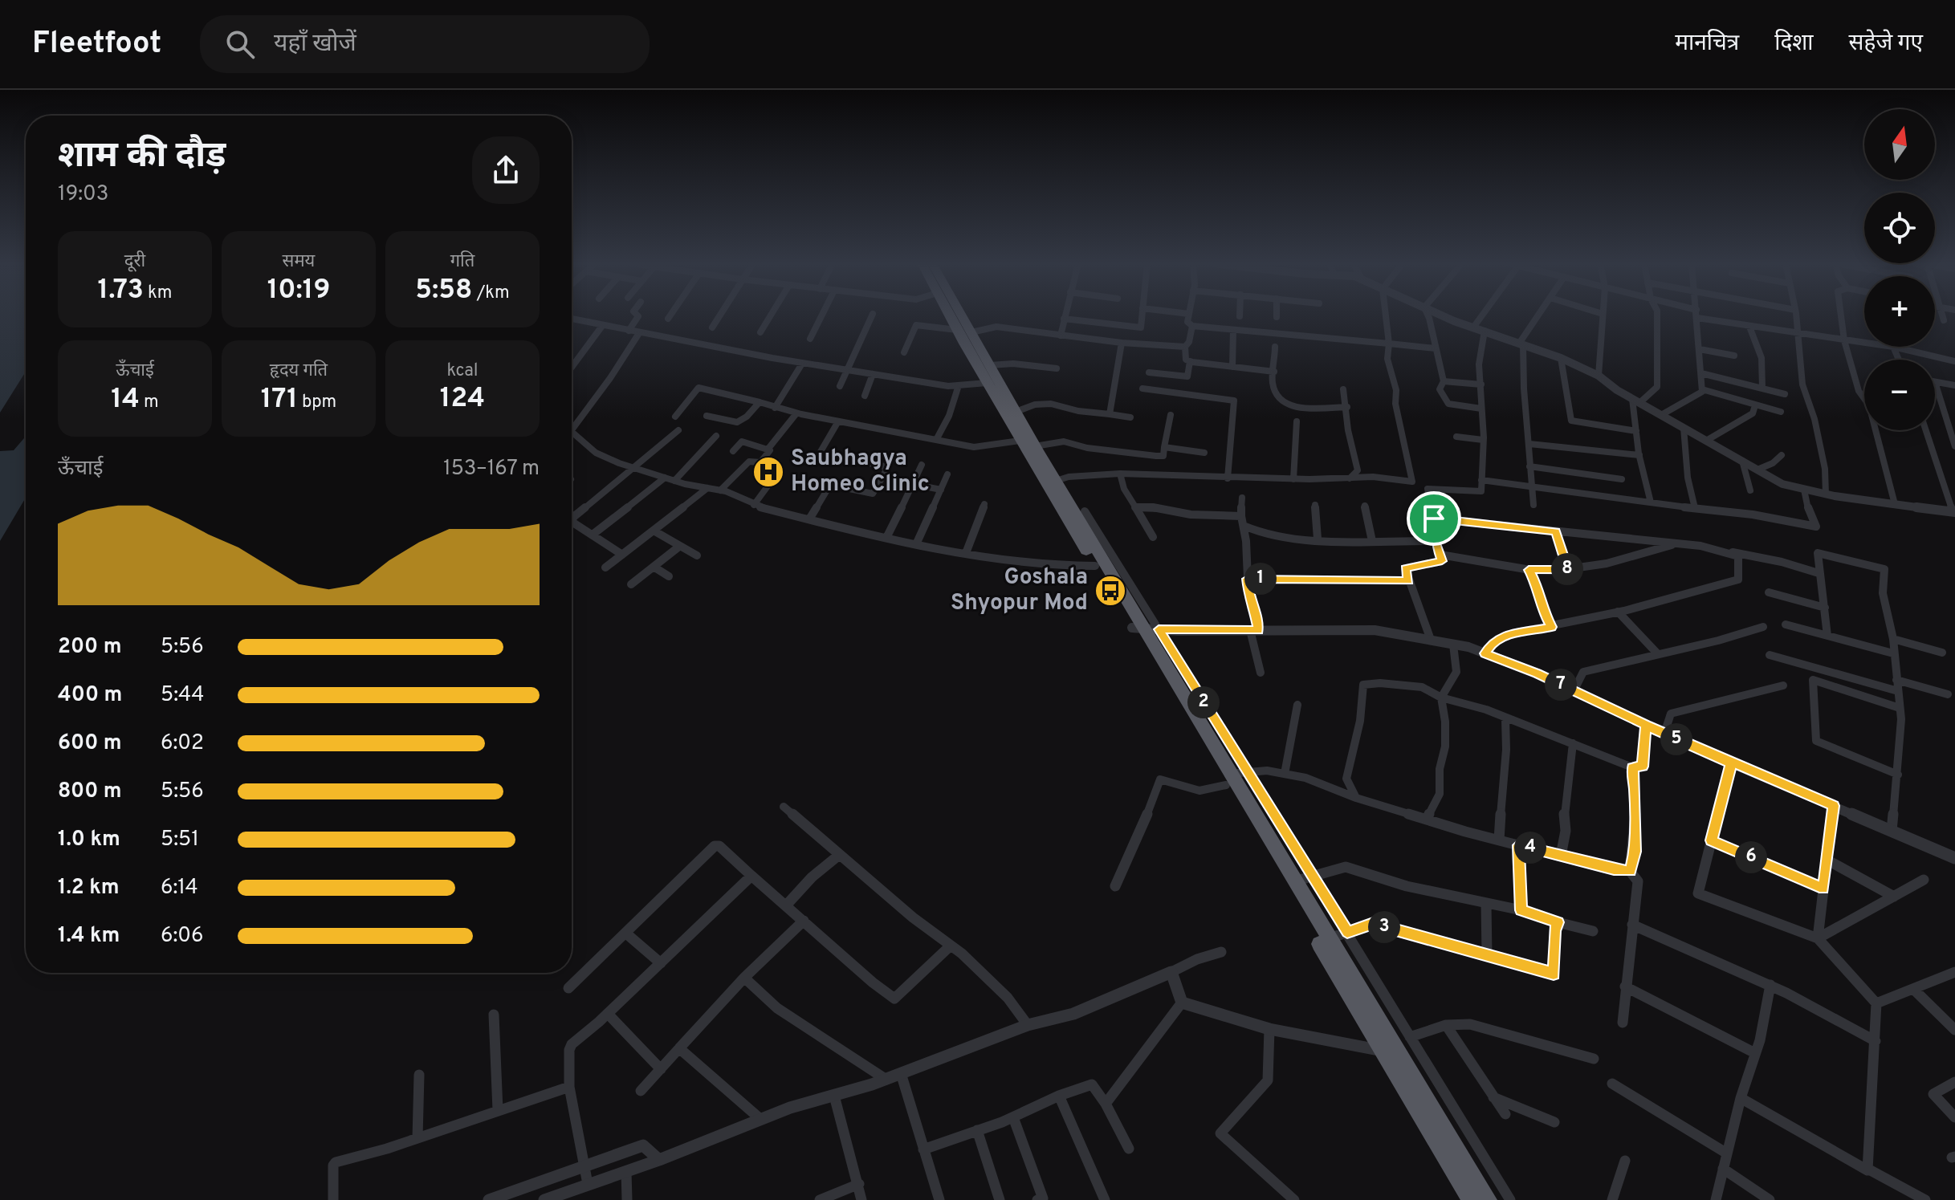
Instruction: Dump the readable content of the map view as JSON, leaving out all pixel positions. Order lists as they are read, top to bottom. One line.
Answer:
{"places":{"hospital":["Saubhagya Homeo Clinic"],"bus stop":["Goshala Shyopur Mod"]},"north":"top","page":{"header":"Fleetfoot","search":"यहाँ खोजें","nav":["मानचित्र","दिशा","सहेजे गए"],"map_buttons":["+","−"],"heading":["शाम की दौड़","19:03"],"stats":[["दूरी","1.73 km"],["समय","10:19"],["गति","5:58 /km"],["ऊँचाई","14 m"],["हृदय गति","171 bpm"],["kcal","124"]],"chart":["ऊँचाई","153–167 m"],"pins":["8","1","7","2","5","4","6","3"],"list":[{"name":"200 m","note":"5:56"},{"name":"400 m","note":"5:44"},{"name":"600 m","note":"6:02"},{"name":"800 m","note":"5:56"},{"name":"1.0 km","note":"5:51"},{"name":"1.2 km","note":"6:14"},{"name":"1.4 km","note":"6:06"}]}}
